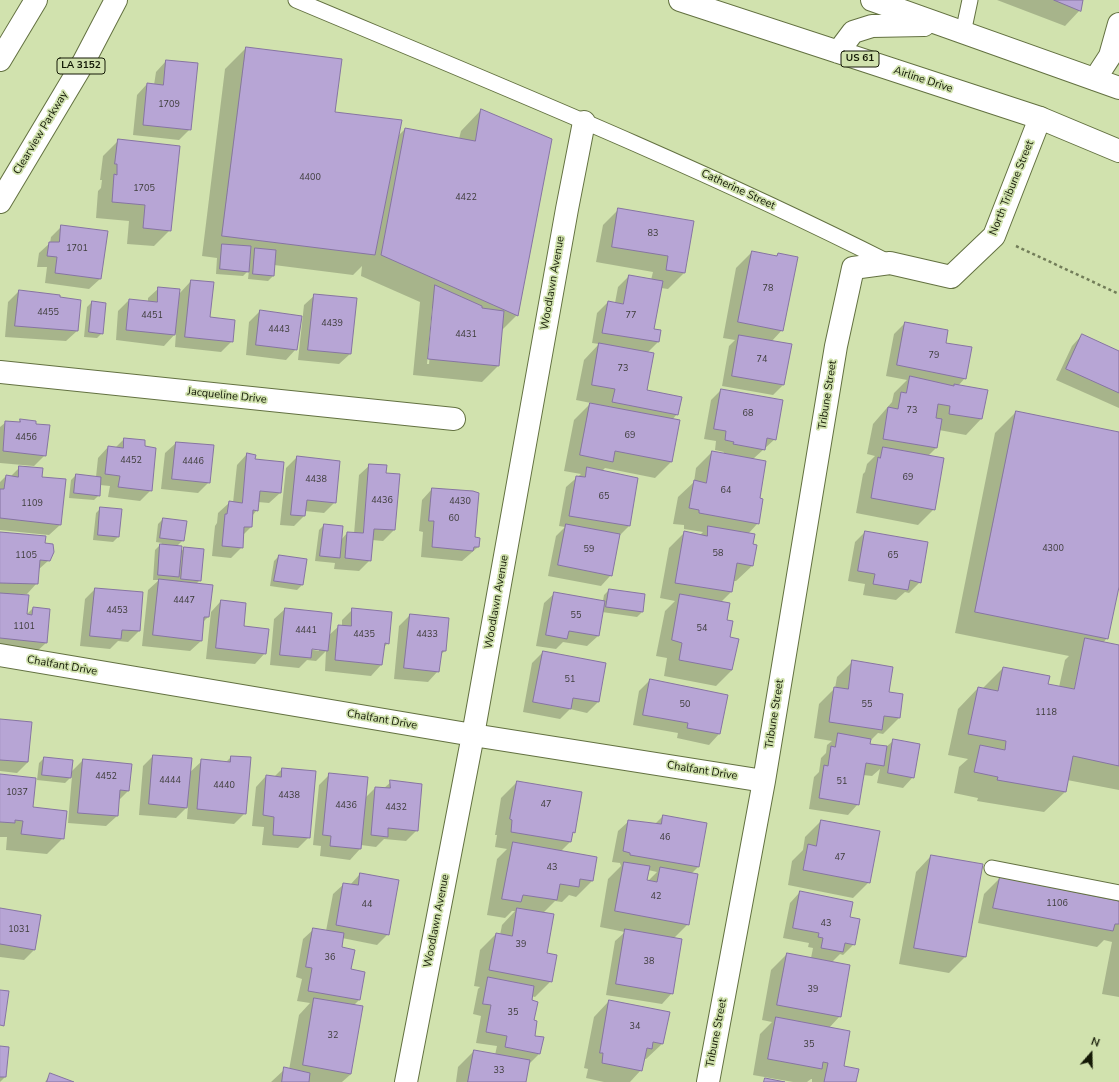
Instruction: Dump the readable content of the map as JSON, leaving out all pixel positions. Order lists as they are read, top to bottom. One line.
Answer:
{"streets":{"main road":["US 61","LA 3152","Airline Drive","Clearview Parkway","North Tribune Street","Woodlawn Avenue","Tribune Street","Jacqueline Drive","Chalfant Drive"],"lane":["Catherine Street"]},"crossings":[["Airline Drive","North Tribune Street"],["North Tribune Street","Catherine Street"],["North Tribune Street","Tribune Street"],["Catherine Street","Woodlawn Avenue"],["Woodlawn Avenue","Chalfant Drive"],["Tribune Street","Chalfant Drive"]],"house_numbers":["1709","4400","1705","4422","83","1701","78","4455","4451","77","4439","4443","4431","79","74","73","73","68","69","4456","4452","4446","69","4438","64","65","4436","4430","1109","60","4300","59","58","1105","65","4447","4453","55","1101","54","4441","4435","4433","51","50","55","1118","4452","4444","51","4440","1037","4438","47","4436","4432","46","47","43","42","1106","44","43","1031","39","36","38","39","35","34","32","35","33"],"north":"top"}
